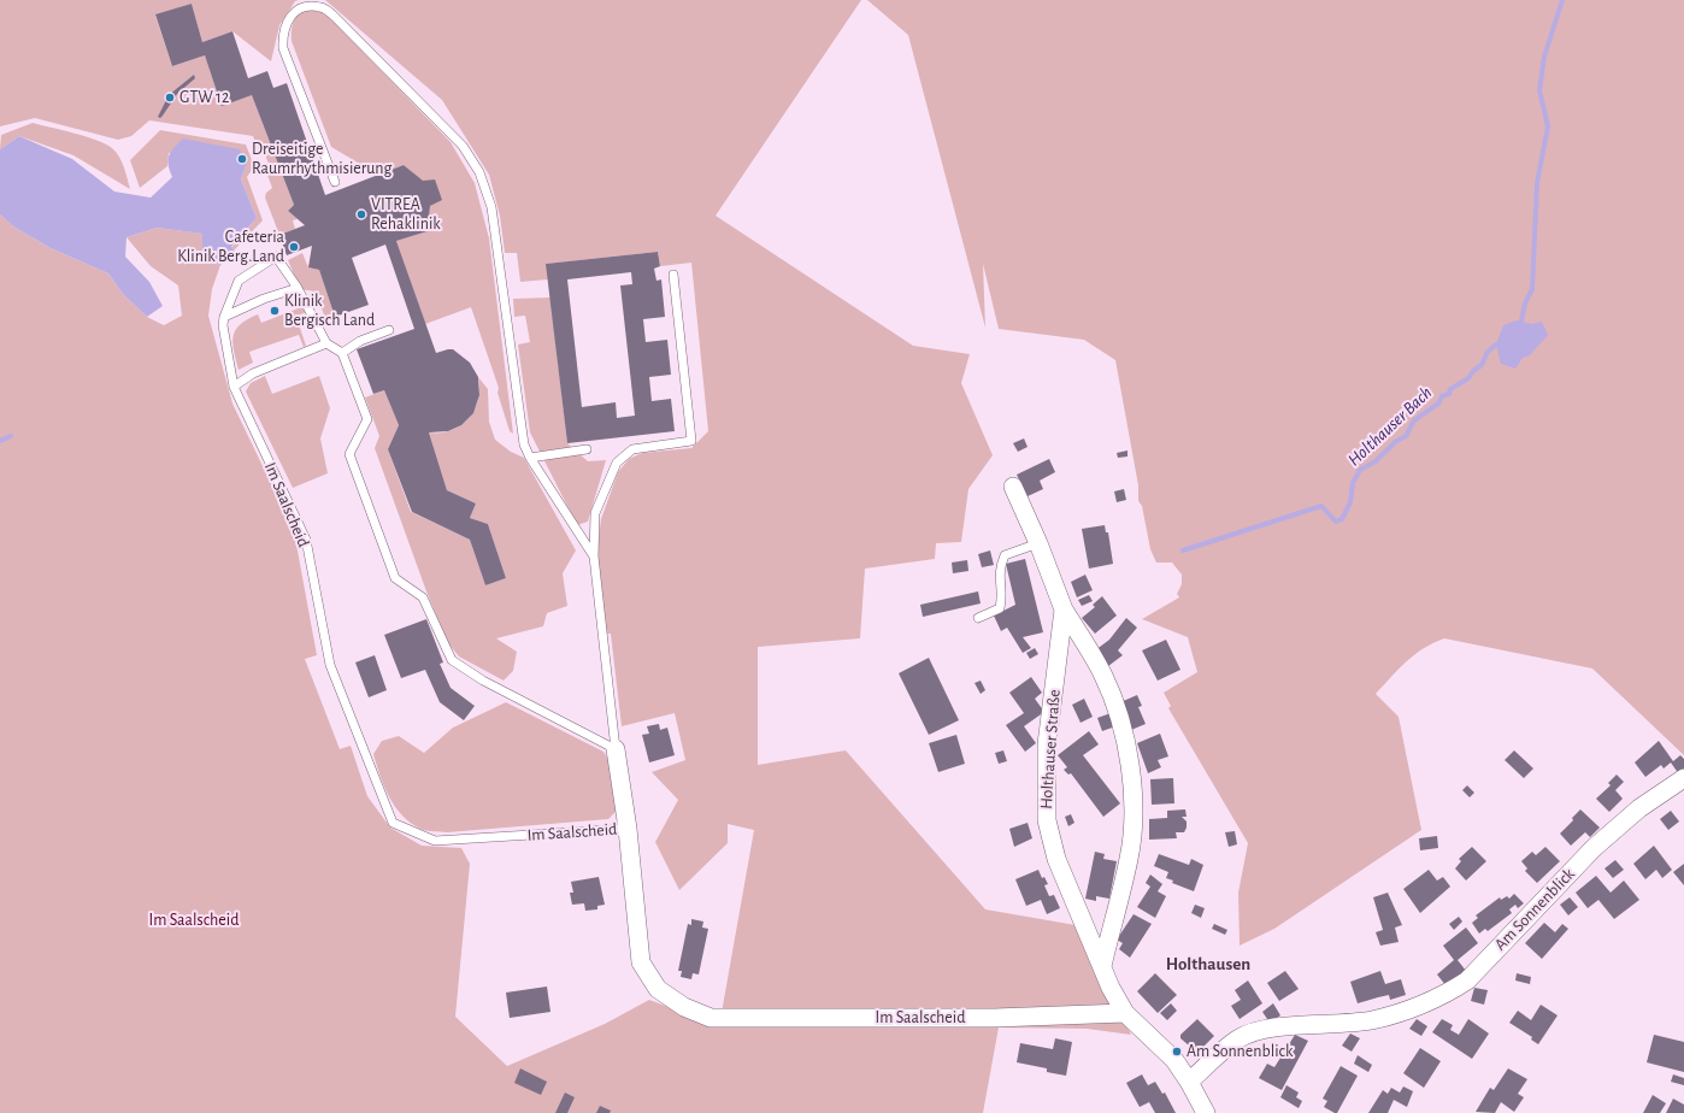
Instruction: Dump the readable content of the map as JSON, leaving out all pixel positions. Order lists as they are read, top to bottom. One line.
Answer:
{"streets":{"street":["Im Saalscheid","Holthauser Straße","Am Sonnenblick"]},"crossings":[["Im Saalscheid","Holthauser Straße"],["Holthauser Straße","Am Sonnenblick"]],"districts":["Holthausen"],"water":["Holthauser Bach"],"parks":["Im Saalscheid"],"places":["GTW 12","Dreiseitige Raumrhythmisierung","VITREA Rehaklinik","Cafeteria Klinik Berg.Land","Klinik Bergisch Land","Am Sonnenblick"]}
